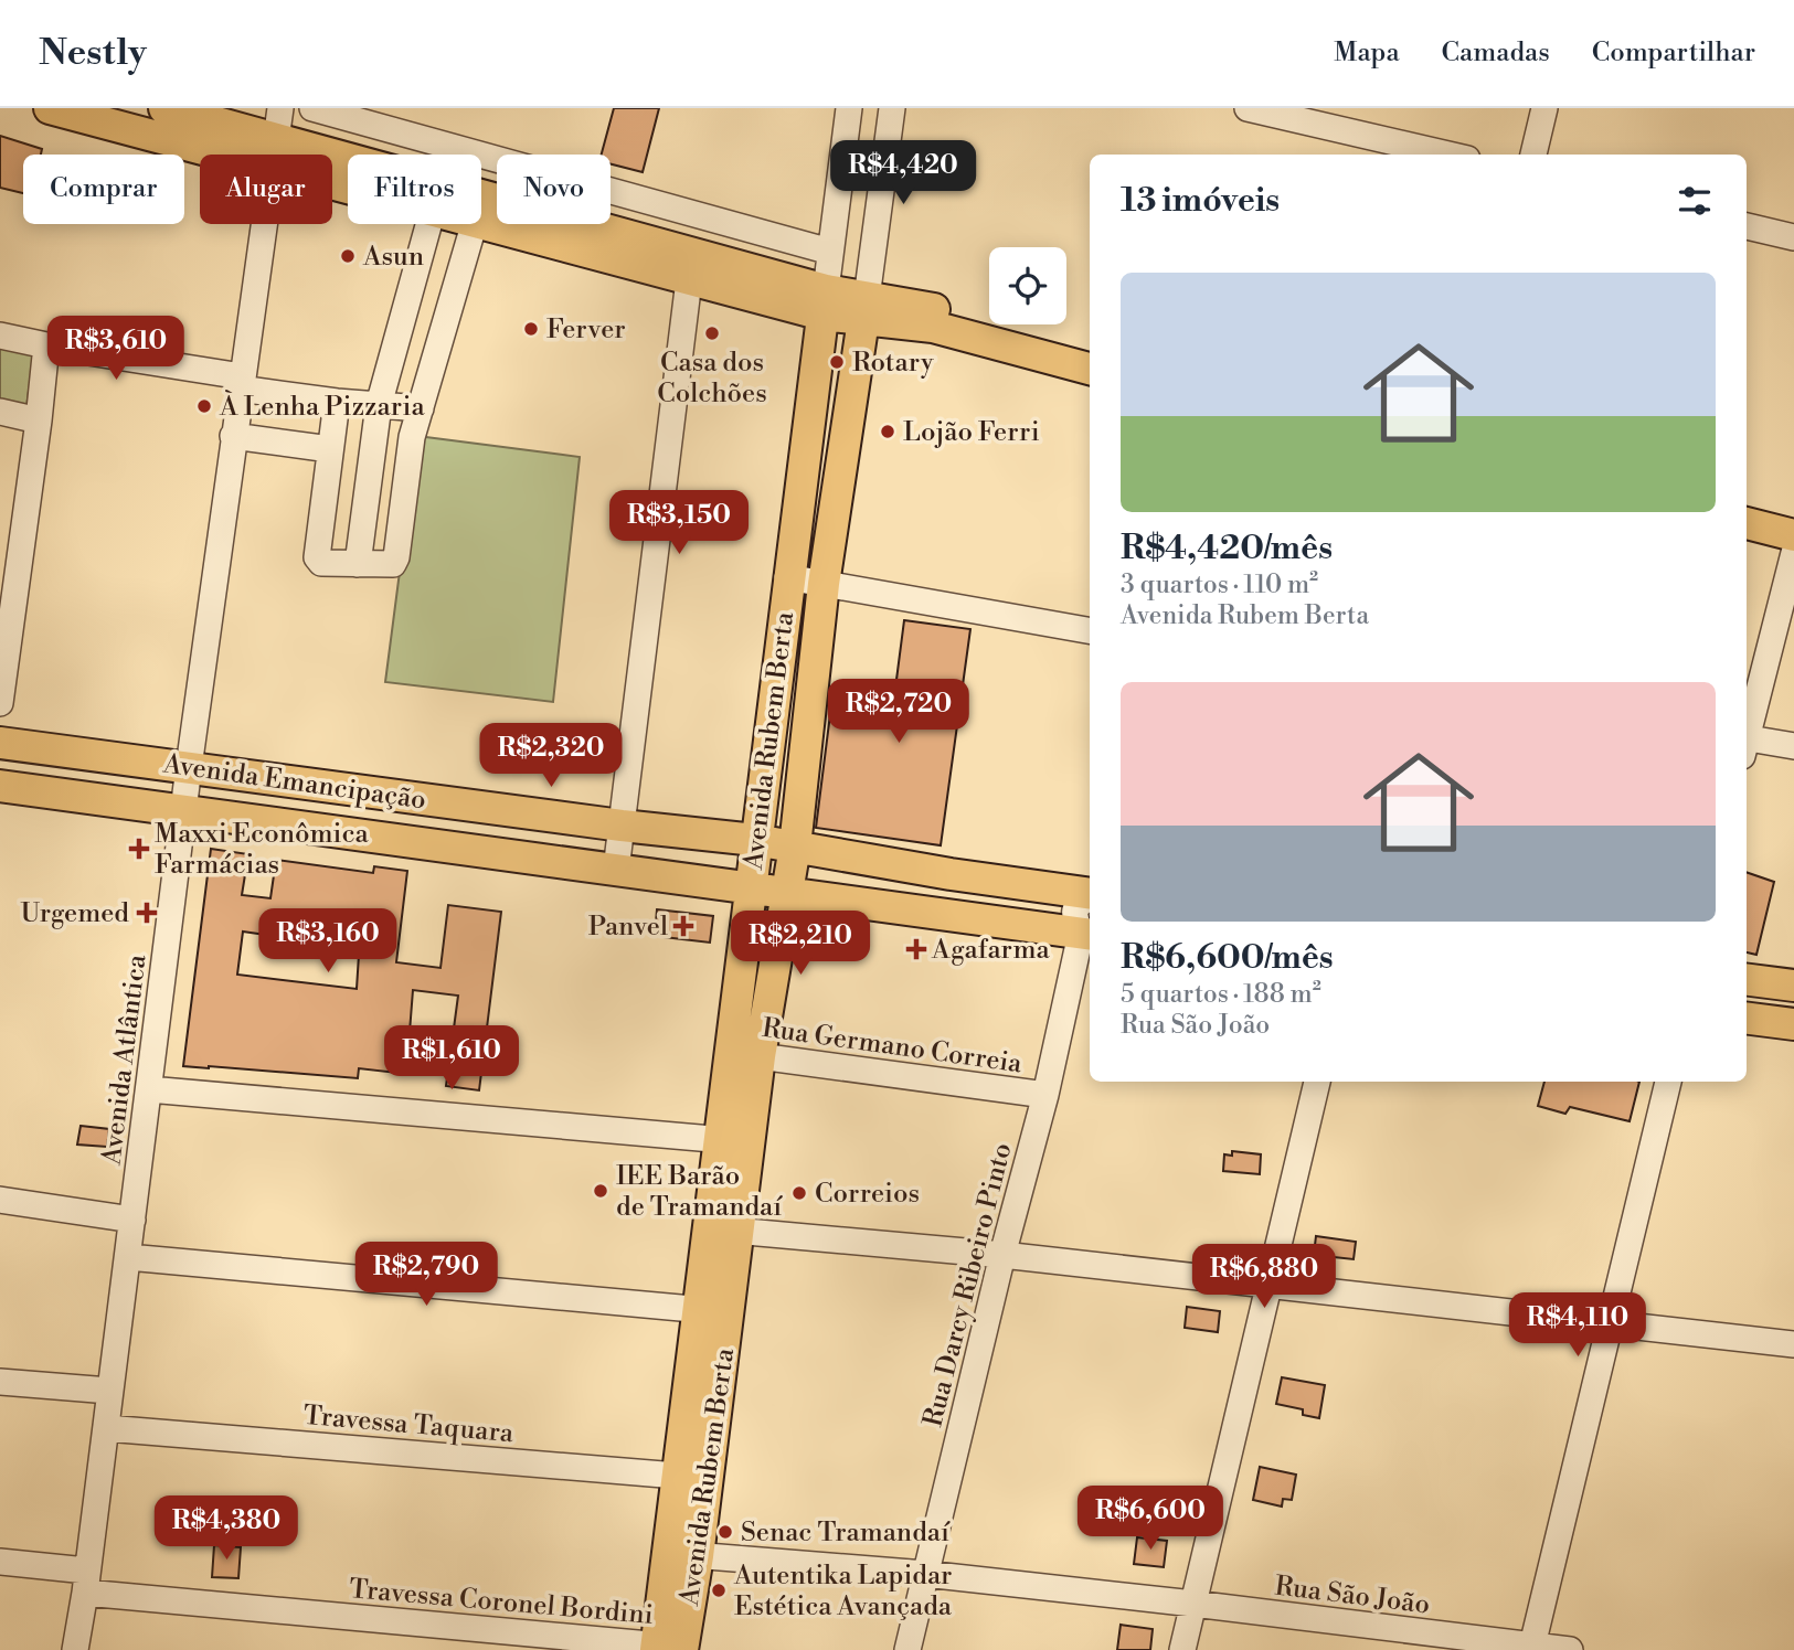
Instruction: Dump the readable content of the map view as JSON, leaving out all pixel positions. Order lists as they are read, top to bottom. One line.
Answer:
{"streets":{"main road":["Avenida Rubem Berta","Avenida Emancipação"],"street":["Rua Germano Correia","Avenida Atlântica","Rua Darcy Ribeiro Pinto","Travessa Taquara","Rua São João","Travessa Coronel Bordini"]},"crossings":[["Avenida Rubem Berta","Avenida Emancipação"],["Avenida Rubem Berta","Rua Germano Correia"],["Avenida Rubem Berta","Travessa Taquara"],["Avenida Rubem Berta","Rua São João"],["Avenida Rubem Berta","Travessa Coronel Bordini"],["Avenida Emancipação","Avenida Atlântica"],["Avenida Emancipação","Rua Darcy Ribeiro Pinto"],["Rua Germano Correia","Rua Darcy Ribeiro Pinto"],["Avenida Atlântica","Travessa Taquara"],["Avenida Atlântica","Travessa Coronel Bordini"],["Rua Darcy Ribeiro Pinto","Rua São João"]],"places":{"other":["Asun","Ferver","Casa dos Colchões","Rotary","À Lenha Pizzaria","Lojão Ferri","IEE Barão de Tramandaí","Correios","Senac Tramandaí","Autentika Lapidar Estética Avançada"],"health":["Maxxi Econômica Farmácias","Urgemed","Panvel","Agafarma"]},"page":{"header":"Nestly","nav":["Mapa","Camadas","Compartilhar"],"price":["R$4,420","R$3,610","R$3,150","R$2,720","R$2,320","R$3,160","R$2,210","R$1,610","R$2,790","R$6,880","R$4,110","R$6,600","R$4,380"],"chip":["Comprar","Alugar","Filtros","Novo"],"heading":"13 imóveis","list":[{"name":"R$4,420/mês","note":"3 quartos · 110 m² · Avenida Rubem Berta"},{"name":"R$6,600/mês","note":"5 quartos · 188 m² · Rua São João"}]}}
